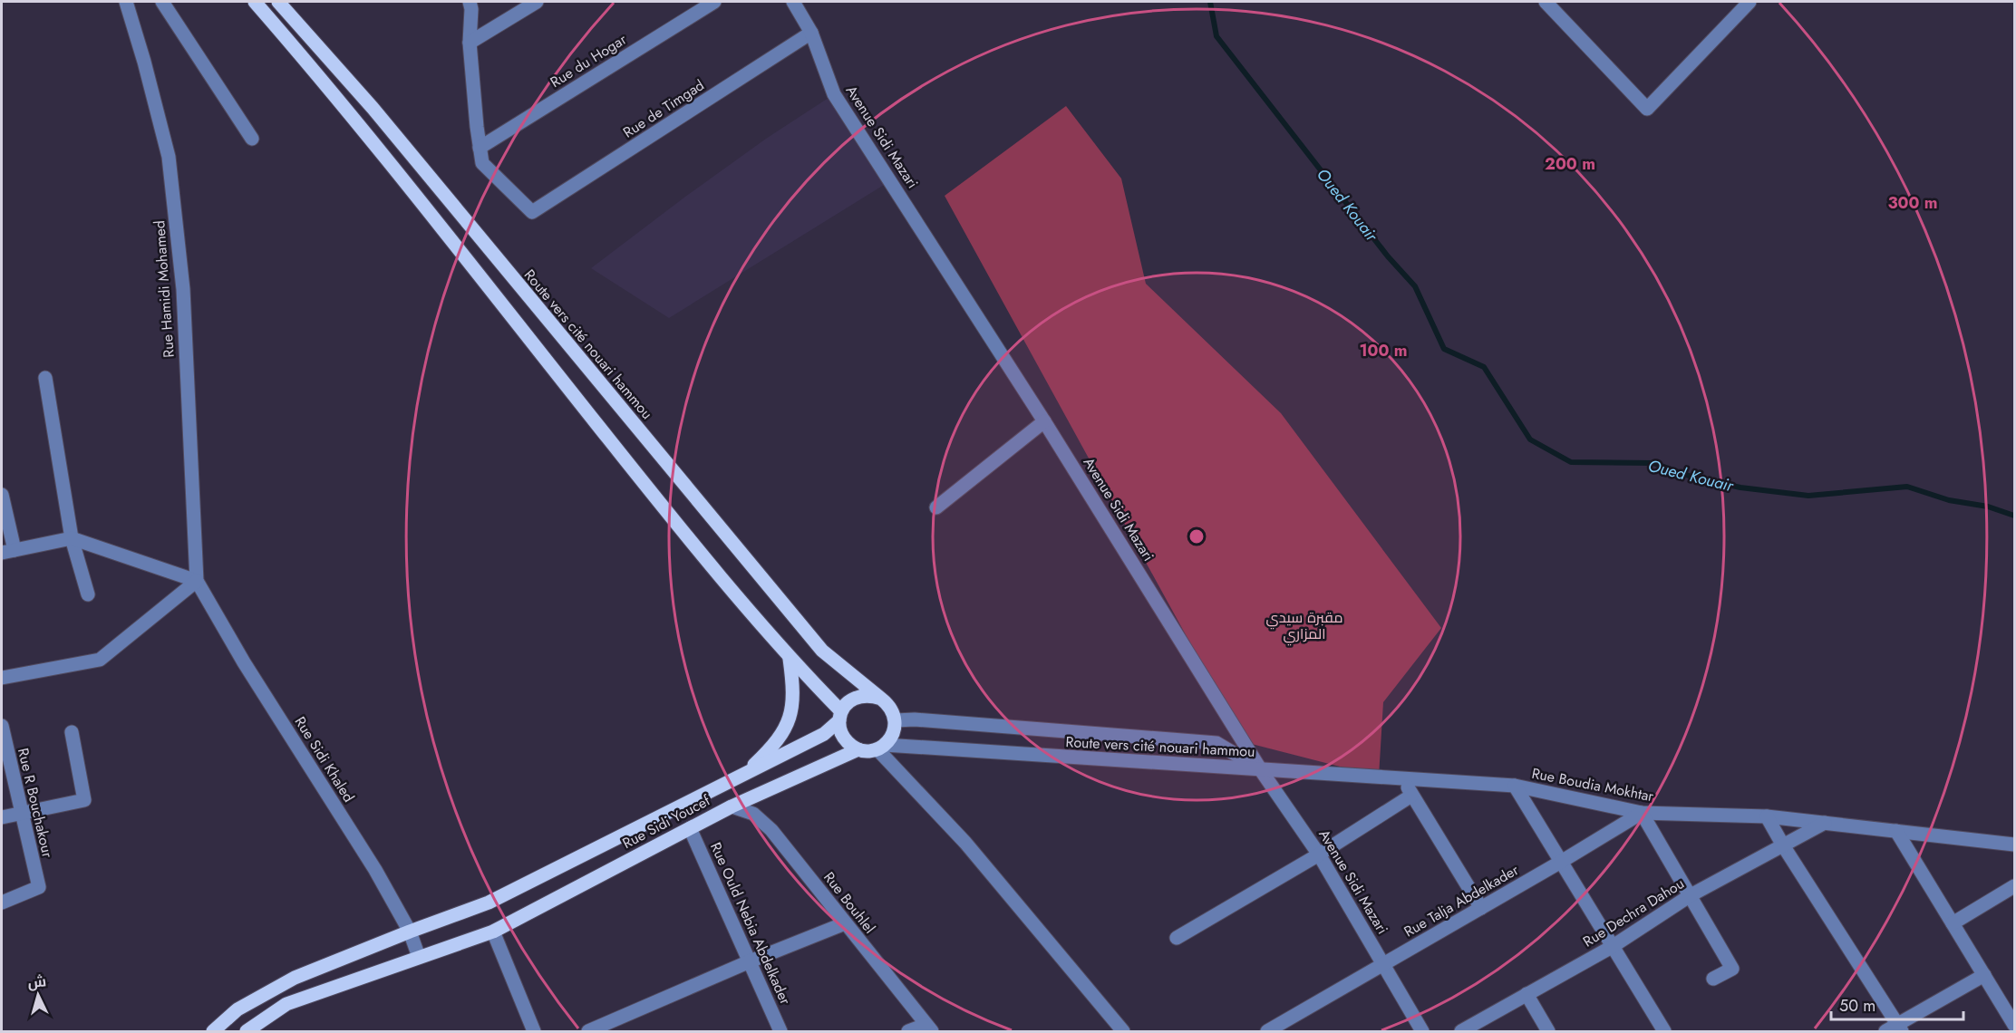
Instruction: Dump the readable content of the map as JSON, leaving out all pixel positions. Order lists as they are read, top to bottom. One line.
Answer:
{"streets":{"main road":["Route vers cité nouari hammou","Rue Sidi Youcef"],"street":["Rue du Hogar","Rue de Timgad","Avenue Sidi Mazari","Rue Hamidi Mohamed","Rue Sidi Khaled","Rue Boudia Mokhtar","Rue R Bouchakour","Rue Talja Abdelkader","Rue Bouhlel","Rue Dechra Dahou","Rue Ould Nebia Abdelkader"]},"crossings":[["Rue du Hogar","Rue de Timgad"],["Rue de Timgad","Avenue Sidi Mazari"],["Avenue Sidi Mazari","Route vers cité nouari hammou"],["Avenue Sidi Mazari","Rue Boudia Mokhtar"],["Avenue Sidi Mazari","Rue Talja Abdelkader"],["Rue Hamidi Mohamed","Rue Sidi Khaled"],["Route vers cité nouari hammou","Rue Boudia Mokhtar"],["Route vers cité nouari hammou","Rue Sidi Youcef"],["Rue Sidi Khaled","Rue Sidi Youcef"],["Rue Boudia Mokhtar","Rue Talja Abdelkader"],["Rue Boudia Mokhtar","Rue Dechra Dahou"],["Rue Sidi Youcef","Rue Bouhlel"],["Rue Sidi Youcef","Rue Ould Nebia Abdelkader"]],"water":["Oued Kouair"],"parks":["مقبرة سيدي المزاري"],"scale_bar":"50 m","north":"top","rings":["200 m","300 m","100 m"]}
